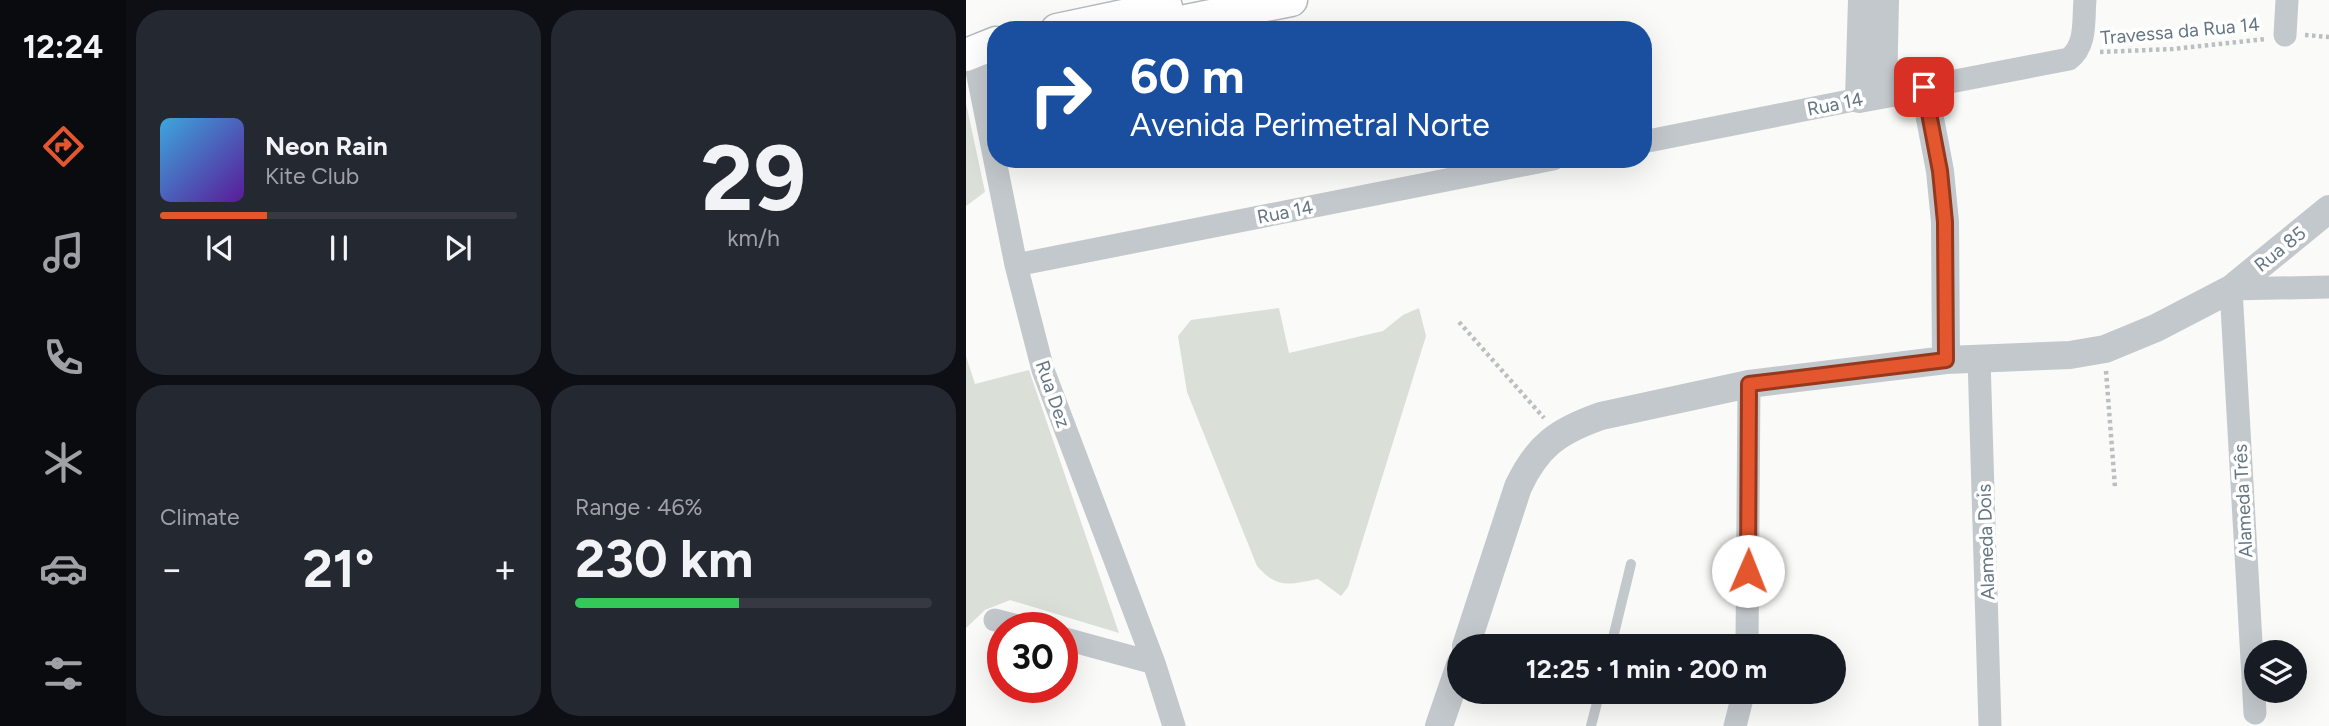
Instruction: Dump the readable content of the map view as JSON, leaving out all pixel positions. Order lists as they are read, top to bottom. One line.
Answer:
{"streets":{"street":["Rua 14","Rua 85","Rua Dez","Alameda Três","Alameda Dois"],"path":["Travessa da Rua 14"]},"crossings":[["Travessa da Rua 14","Rua 14"],["Rua 14","Rua Dez"],["Rua 85","Alameda Três"],["Rua 85","Alameda Dois"]],"page":{"tabs":"12:24","tile":[["29","km/h"],"Climate",["Range · 46%","230 km"]],"turn":["60 m","Avenida Perimetral Norte"],"song":["Neon Rain","Kite Club"],"heat":["−","21°","+"],"limit":"30","trip":"12:25 · 1 min · 200 m"}}
